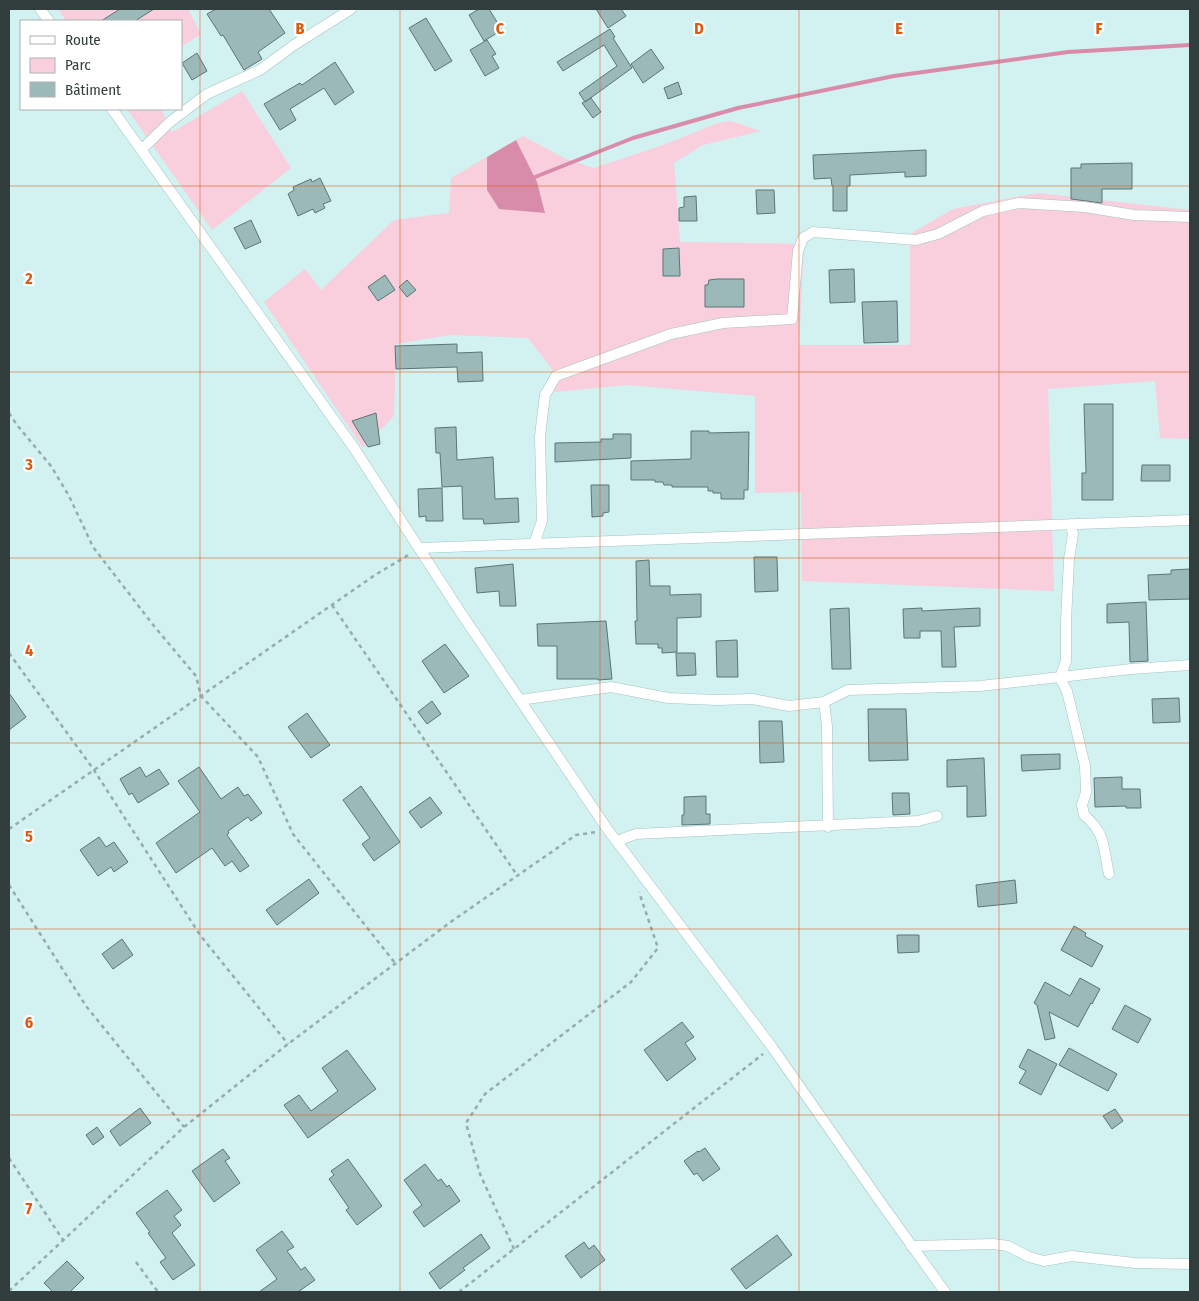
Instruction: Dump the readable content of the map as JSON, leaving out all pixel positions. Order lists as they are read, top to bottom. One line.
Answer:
{"legend":["Route","Parc","Bâtiment"],"grid":{"columns":["B","C","D","E","F"],"rows":["2","3","4","5","6","7"]}}
